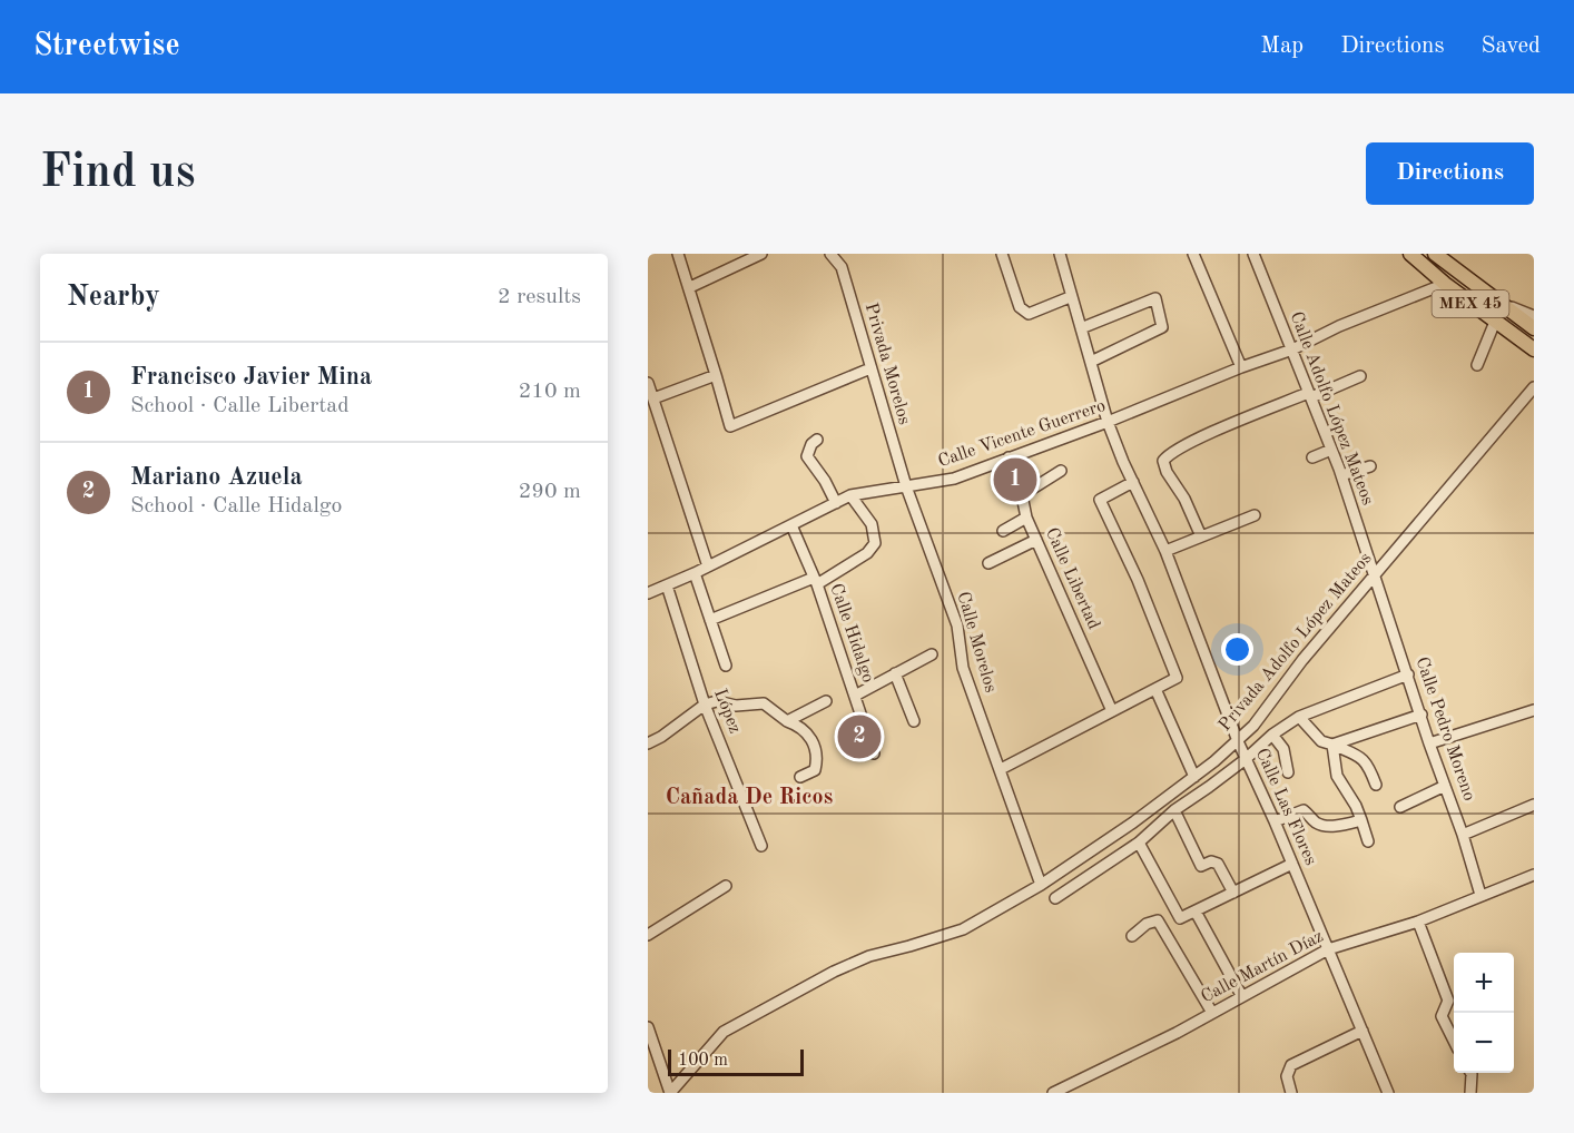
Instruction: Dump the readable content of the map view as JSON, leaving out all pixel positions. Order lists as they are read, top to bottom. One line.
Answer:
{"streets":{"main road":["MEX 45"],"street":["Privada Morelos","Calle Adolfo López Mateos","Calle Vicente Guerrero","Calle Libertad","Calle Hidalgo","Calle Morelos","Privada Adolfo López Mateos","López","Calle Pedro Moreno","Calle Las Flores","Calle Martín Díaz"]},"crossings":[["MEX 45","Calle Vicente Guerrero"],["Privada Morelos","Calle Vicente Guerrero"],["Privada Morelos","Calle Morelos"],["Calle Adolfo López Mateos","Calle Vicente Guerrero"],["Calle Adolfo López Mateos","Privada Adolfo López Mateos"],["Calle Adolfo López Mateos","Calle Pedro Moreno"],["Calle Vicente Guerrero","Calle Libertad"],["Calle Vicente Guerrero","Calle Hidalgo"],["Calle Vicente Guerrero","Calle Morelos"],["Calle Vicente Guerrero","López"],["Calle Vicente Guerrero","Calle Las Flores"],["Calle Morelos","Privada Adolfo López Mateos"],["Privada Adolfo López Mateos","Calle Pedro Moreno"],["Privada Adolfo López Mateos","Calle Las Flores"],["Calle Pedro Moreno","Calle Martín Díaz"],["Calle Las Flores","Calle Martín Díaz"]],"districts":["Cañada De Ricos"],"scale_bar":"100 m","page":{"header":"Streetwise","nav":["Map","Directions","Saved"],"buttons":"Directions","title":"Find us","heading":["Nearby","2 results"],"list":[{"mark":"1","name":"Francisco Javier Mina","note":"School · Calle Libertad","value":"210 m"},{"mark":"2","name":"Mariano Azuela","note":"School · Calle Hidalgo","value":"290 m"}],"pins":["1","2"],"map_buttons":["+","−"],"scale":"100 m"}}
